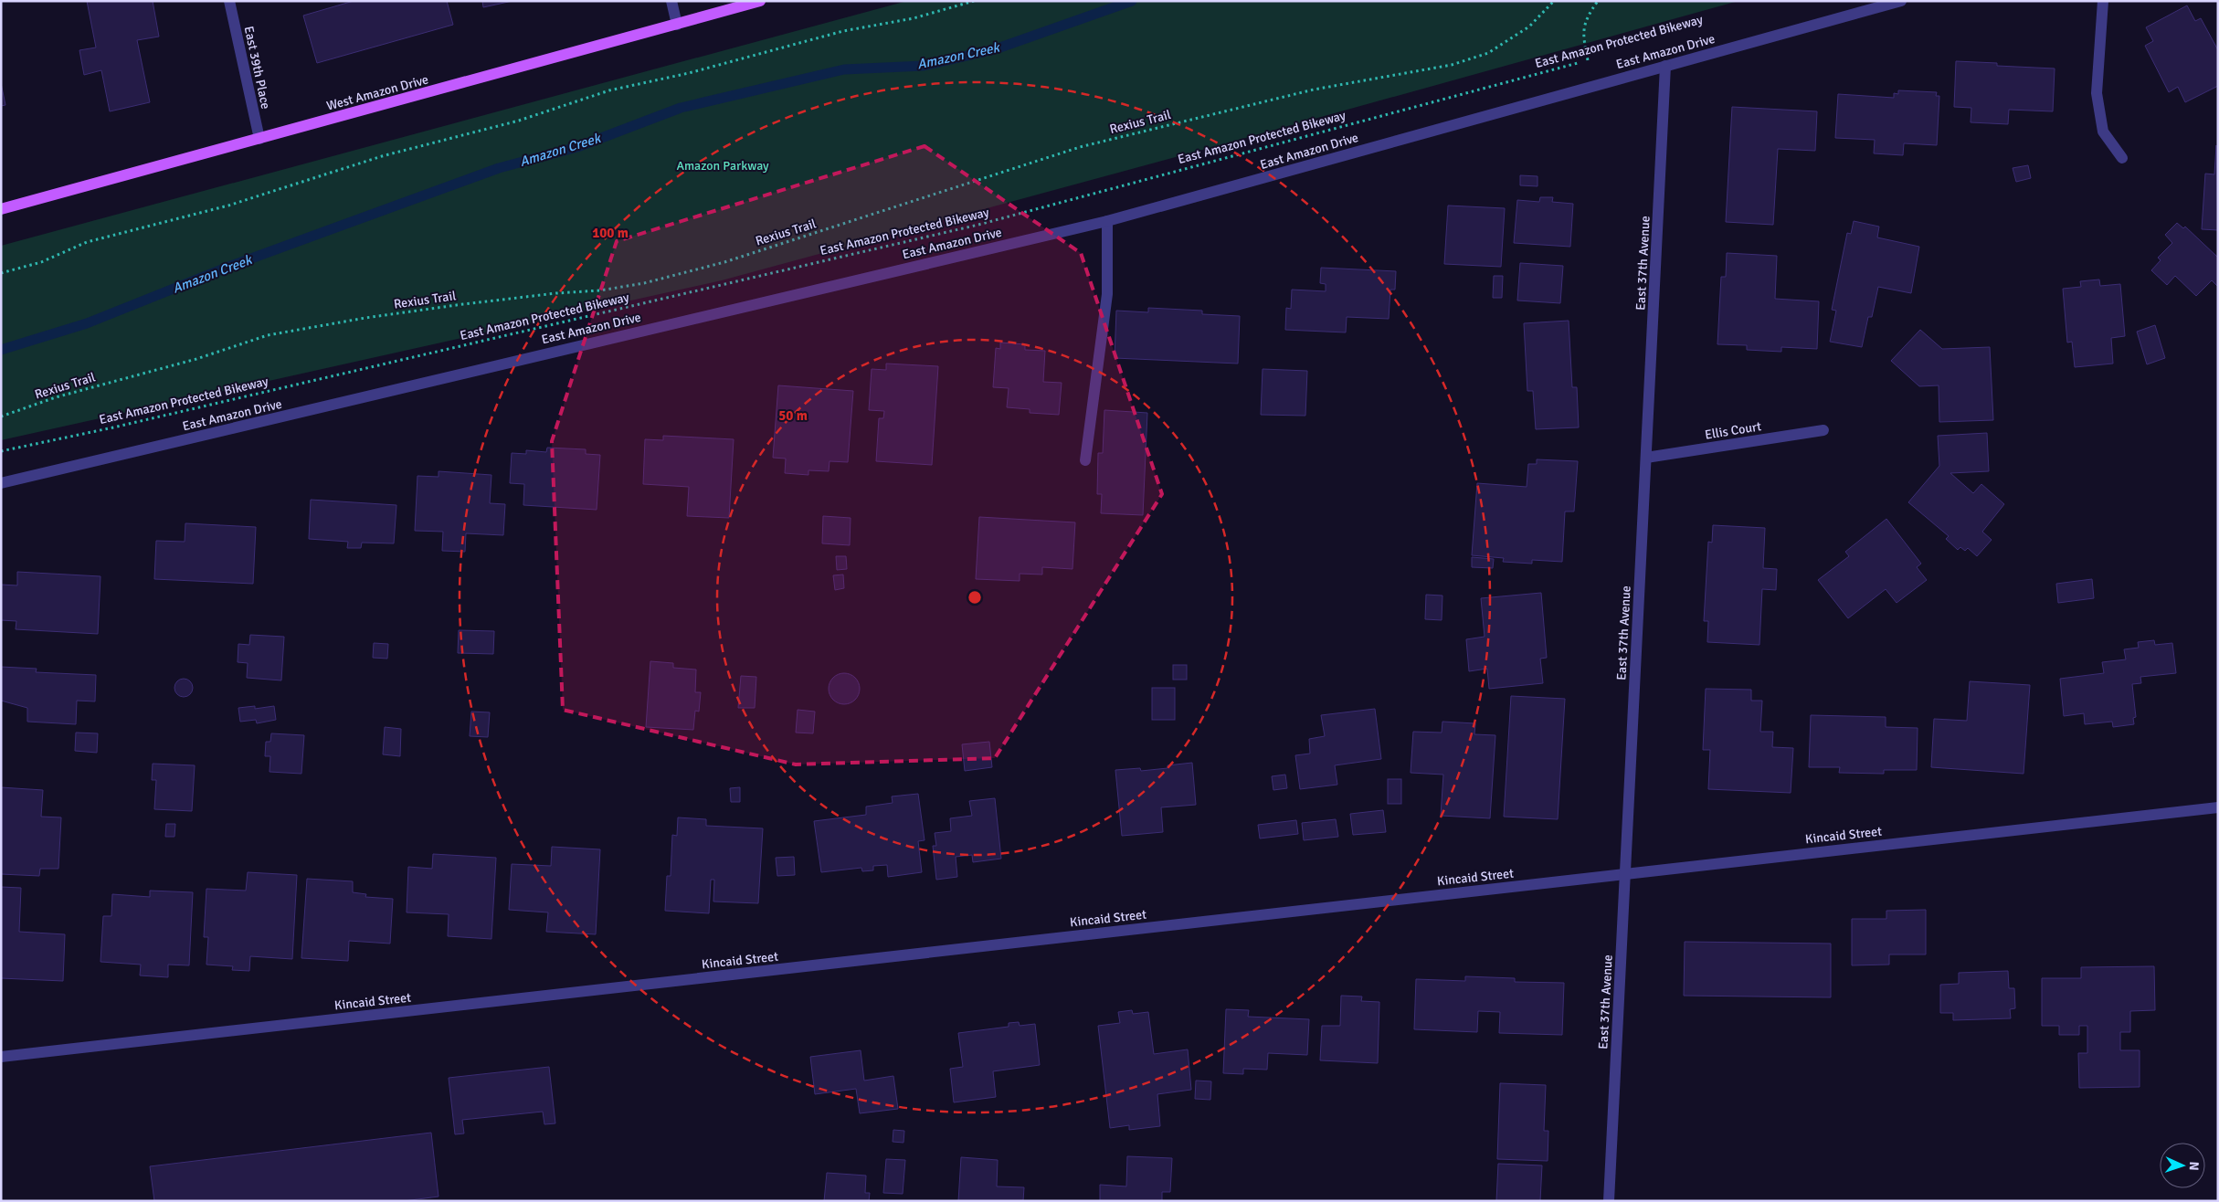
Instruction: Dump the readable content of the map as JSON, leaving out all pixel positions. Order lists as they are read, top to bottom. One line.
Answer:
{"streets":{"main road":["West Amazon Drive"],"street":["East Amazon Drive","East 39th Place","East 37th Avenue","Ellis Court","Kincaid Street"],"path":["East Amazon Protected Bikeway","Rexius Trail"]},"crossings":[["East Amazon Drive","East 37th Avenue"],["East 39th Place","West Amazon Drive"],["East 37th Avenue","Ellis Court"],["East 37th Avenue","Kincaid Street"]],"water":["Amazon Creek"],"parks":["Amazon Parkway"],"north":"right","rings":["100 m","50 m"]}
